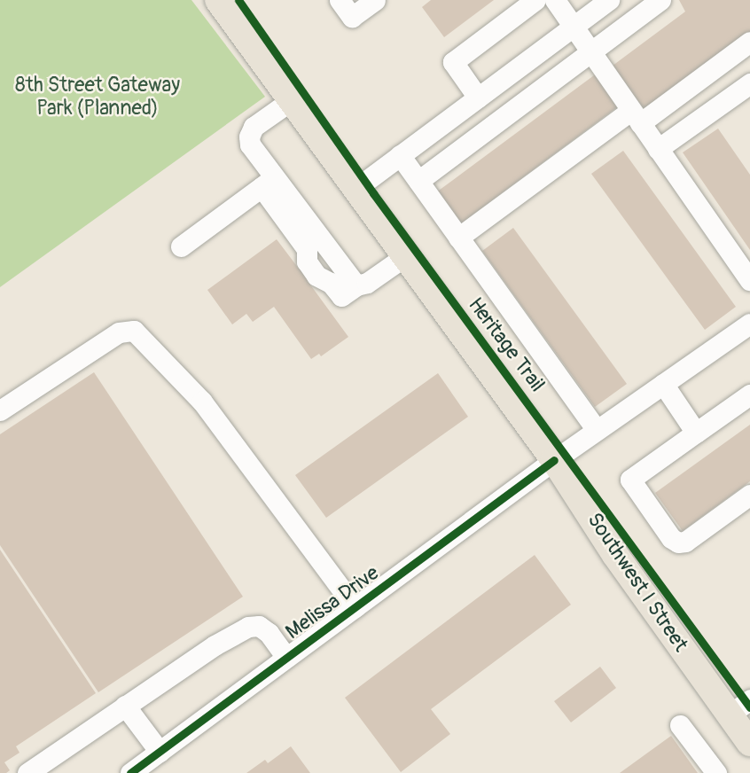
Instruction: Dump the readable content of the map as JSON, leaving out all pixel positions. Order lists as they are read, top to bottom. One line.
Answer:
{"streets":{"main road":["Southwest I Street"],"street":["Melissa Drive"],"cycle path":["Heritage Trail"]},"crossings":[["Southwest I Street","Melissa Drive"]],"parks":["8th Street Gateway Park (Planned)"]}
